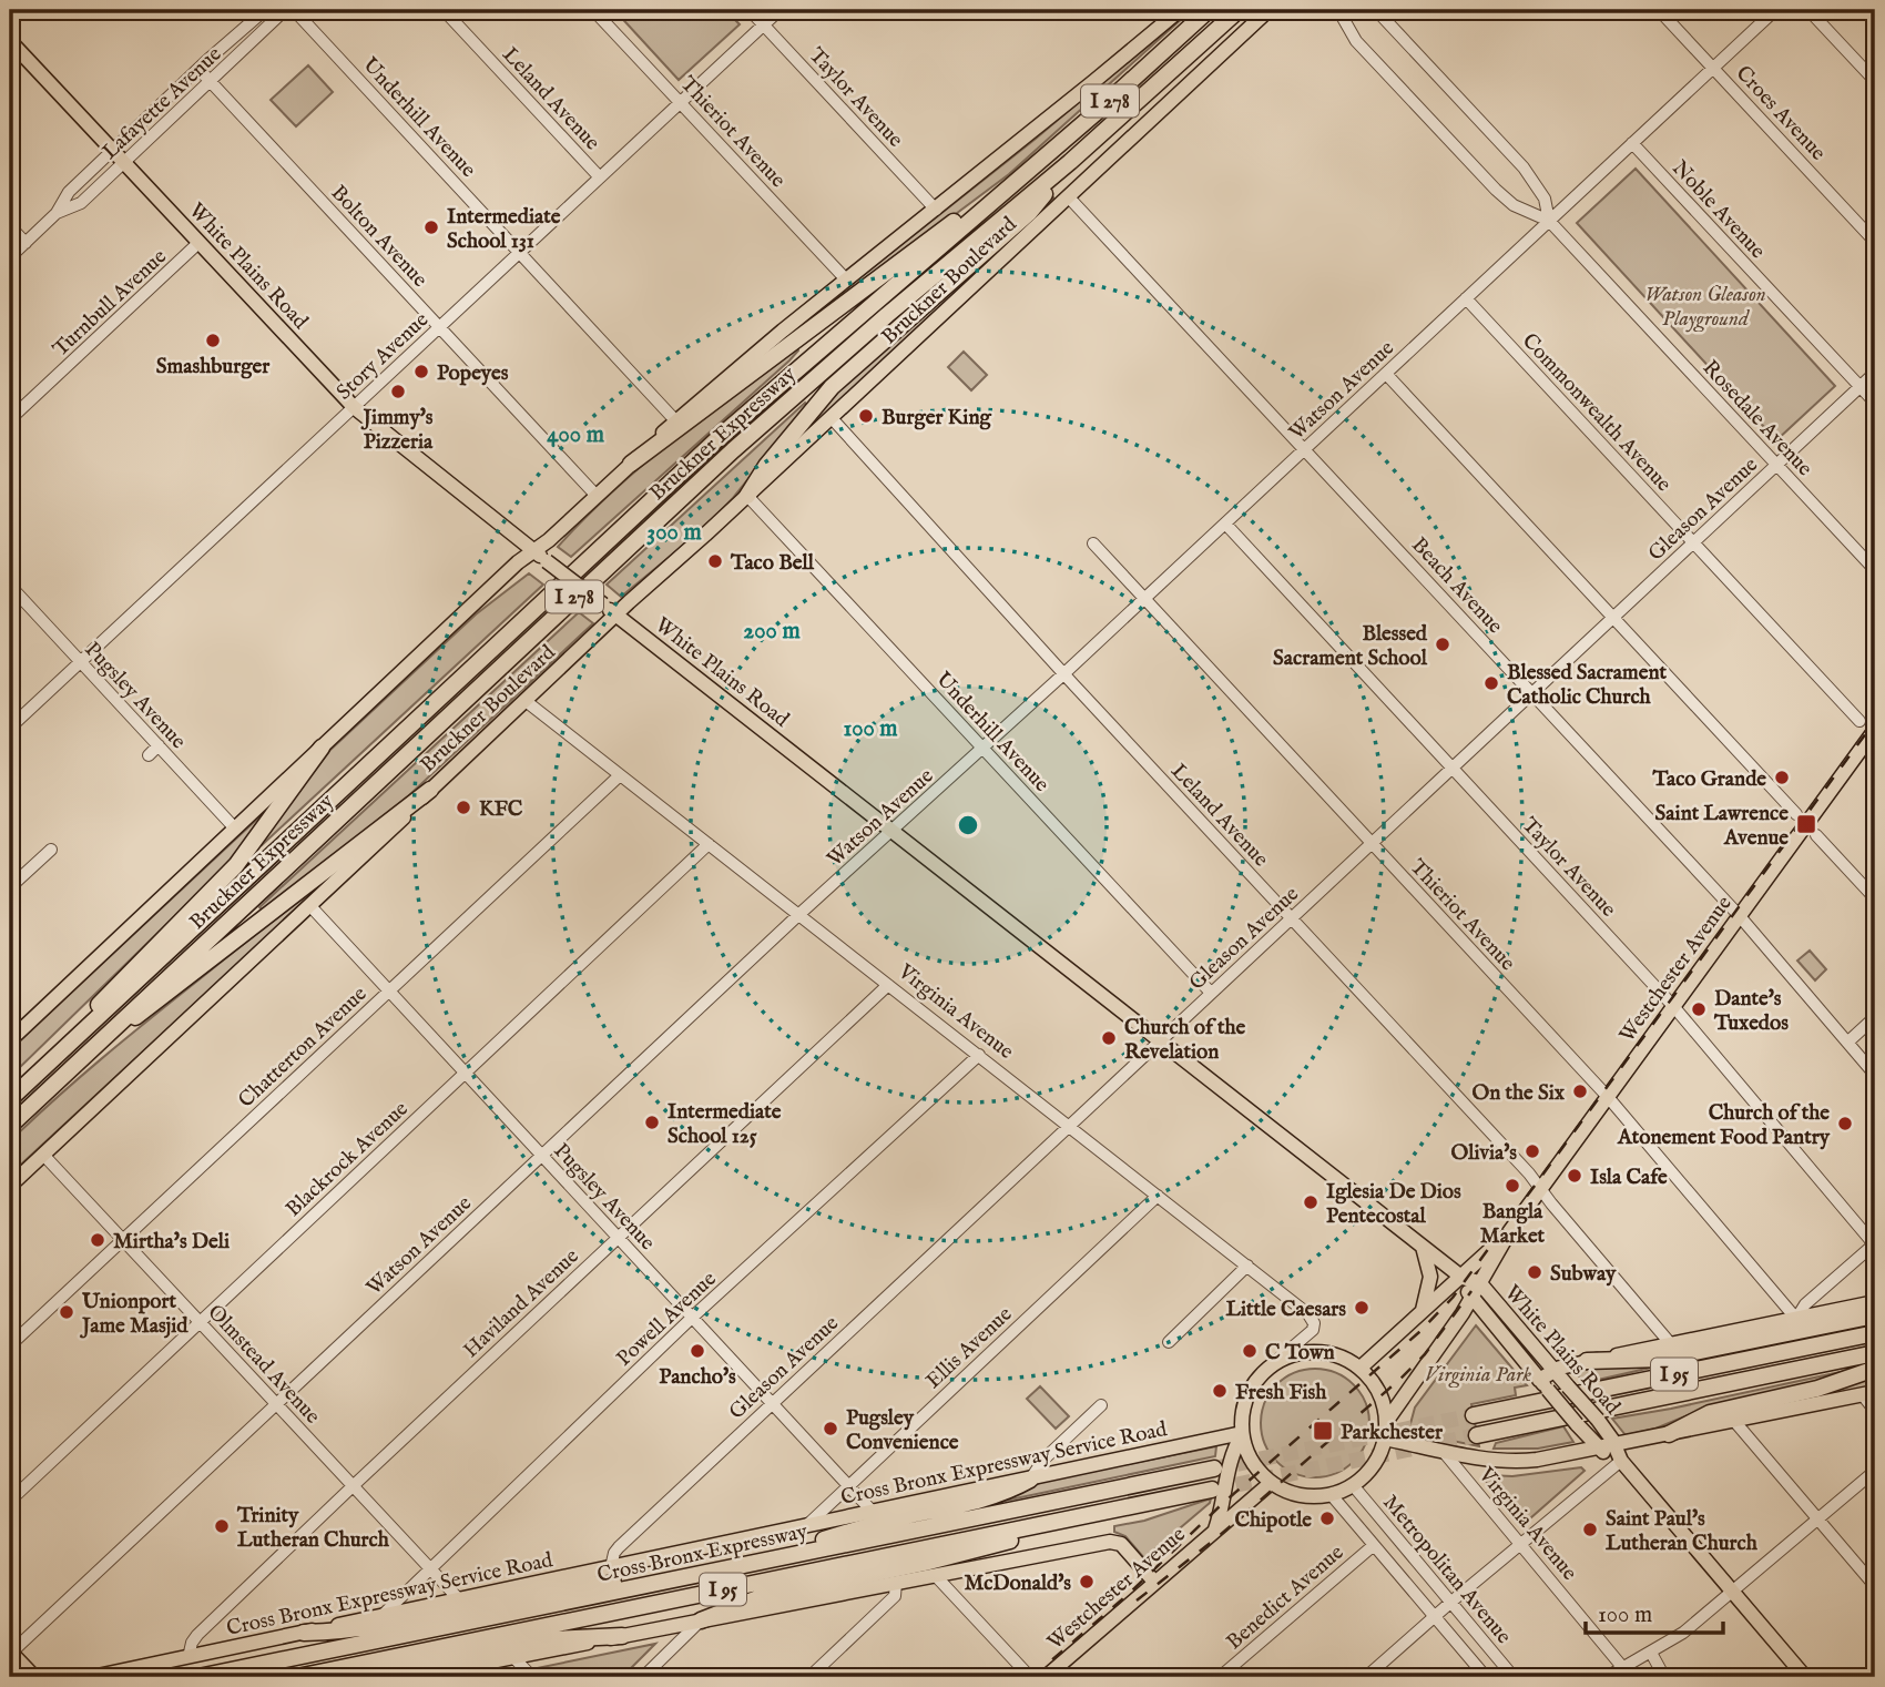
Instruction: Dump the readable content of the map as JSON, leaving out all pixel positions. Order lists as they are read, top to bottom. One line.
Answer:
{"streets":{"highway":["I 278","Bruckner Expressway","I 95","Cross Bronx Expressway"],"main road":["White Plains Road","Bruckner Boulevard","Westchester Avenue","Cross Bronx Expressway Service Road"],"street":["Taylor Avenue","Leland Avenue","Lafayette Avenue","Croes Avenue","Underhill Avenue","Thieriot Avenue","Noble Avenue","Bolton Avenue","Turnbull Avenue","Story Avenue","Watson Avenue","Commonwealth Avenue","Rosedale Avenue","Gleason Avenue","Beach Avenue","Pugsley Avenue","Virginia Avenue","Chatterton Avenue","Blackrock Avenue","Haviland Avenue","Powell Avenue","Ellis Avenue","Olmstead Avenue","Metropolitan Avenue","Benedict Avenue"]},"crossings":[["Taylor Avenue","Story Avenue"],["Taylor Avenue","Watson Avenue"],["Taylor Avenue","Gleason Avenue"],["Taylor Avenue","Westchester Avenue"],["Leland Avenue","Bruckner Boulevard"],["Leland Avenue","Story Avenue"],["Leland Avenue","Watson Avenue"],["Leland Avenue","Gleason Avenue"],["Leland Avenue","Westchester Avenue"],["Lafayette Avenue","Bolton Avenue"],["Lafayette Avenue","White Plains Road"],["Croes Avenue","Watson Avenue"],["Underhill Avenue","Bruckner Boulevard"],["Underhill Avenue","Story Avenue"],["Underhill Avenue","Watson Avenue"],["Underhill Avenue","Gleason Avenue"],["Thieriot Avenue","Story Avenue"],["Thieriot Avenue","Watson Avenue"],["Thieriot Avenue","Gleason Avenue"],["Thieriot Avenue","Westchester Avenue"],["Noble Avenue","Watson Avenue"],["Noble Avenue","Gleason Avenue"],["Bolton Avenue","Story Avenue"],["White Plains Road","Bruckner Boulevard"],["White Plains Road","Turnbull Avenue"],["White Plains Road","Story Avenue"],["White Plains Road","Watson Avenue"],["White Plains Road","Gleason Avenue"],["White Plains Road","Westchester Avenue"],["Bruckner Boulevard","Beach Avenue"],["Bruckner Boulevard","Pugsley Avenue"],["Bruckner Boulevard","Virginia Avenue"],["Bruckner Boulevard","Olmstead Avenue"],["Story Avenue","Pugsley Avenue"],["Watson Avenue","Commonwealth Avenue"],["Watson Avenue","Rosedale Avenue"],["Watson Avenue","Beach Avenue"],["Watson Avenue","Pugsley Avenue"],["Watson Avenue","Virginia Avenue"],["Watson Avenue","Olmstead Avenue"],["Commonwealth Avenue","Gleason Avenue"],["Rosedale Avenue","Gleason Avenue"],["Gleason Avenue","Beach Avenue"],["Gleason Avenue","Pugsley Avenue"],["Gleason Avenue","Virginia Avenue"],["Gleason Avenue","Cross Bronx Expressway Service Road"],["Beach Avenue","Westchester Avenue"],["Pugsley Avenue","Chatterton Avenue"],["Pugsley Avenue","Blackrock Avenue"],["Pugsley Avenue","Haviland Avenue"],["Pugsley Avenue","Powell Avenue"],["Pugsley Avenue","Ellis Avenue"],["Pugsley Avenue","Cross Bronx Expressway Service Road"],["Westchester Avenue","Virginia Avenue"],["Westchester Avenue","Cross Bronx Expressway Service Road"],["Westchester Avenue","Metropolitan Avenue"],["Virginia Avenue","Chatterton Avenue"],["Virginia Avenue","Blackrock Avenue"],["Virginia Avenue","Haviland Avenue"],["Virginia Avenue","Powell Avenue"],["Virginia Avenue","Ellis Avenue"],["Virginia Avenue","Cross Bronx Expressway Service Road"],["Virginia Avenue","Metropolitan Avenue"],["Chatterton Avenue","Olmstead Avenue"],["Blackrock Avenue","Olmstead Avenue"],["Haviland Avenue","Olmstead Avenue"],["Haviland Avenue","Cross Bronx Expressway Service Road"],["Powell Avenue","Olmstead Avenue"],["Powell Avenue","Cross Bronx Expressway Service Road"],["Ellis Avenue","Cross Bronx Expressway Service Road"],["Olmstead Avenue","Cross Bronx Expressway Service Road"],["Cross Bronx Expressway Service Road","Metropolitan Avenue"],["Metropolitan Avenue","Benedict Avenue"]],"parks":["Watson Gleason Playground","Virginia Park"],"places":{"other":["Intermediate School 131","Smashburger","Popeyes","Jimmy's Pizzeria","Burger King","Taco Bell","Blessed Sacrament School","Blessed Sacrament Catholic Church","Taco Grande","KFC","Dante's Tuxedos","Church of the Revelation","On the Six","Intermediate School 125","Church of the Atonement Food Pantry","Olivia's","Isla Cafe","Bangla Market","Iglesia De Dios Pentecostal","Mirtha's Deli","Subway","Little Caesars","Unionport Jame Masjid","Pancho's","C Town","Fresh Fish","Pugsley Convenience","Chipotle","Trinity Lutheran Church","Saint Paul's Lutheran Church","McDonald's"],"transit":["Saint Lawrence Avenue","Parkchester"]},"scale_bar":"100 m","rings":["400 m","300 m","200 m","100 m"]}
